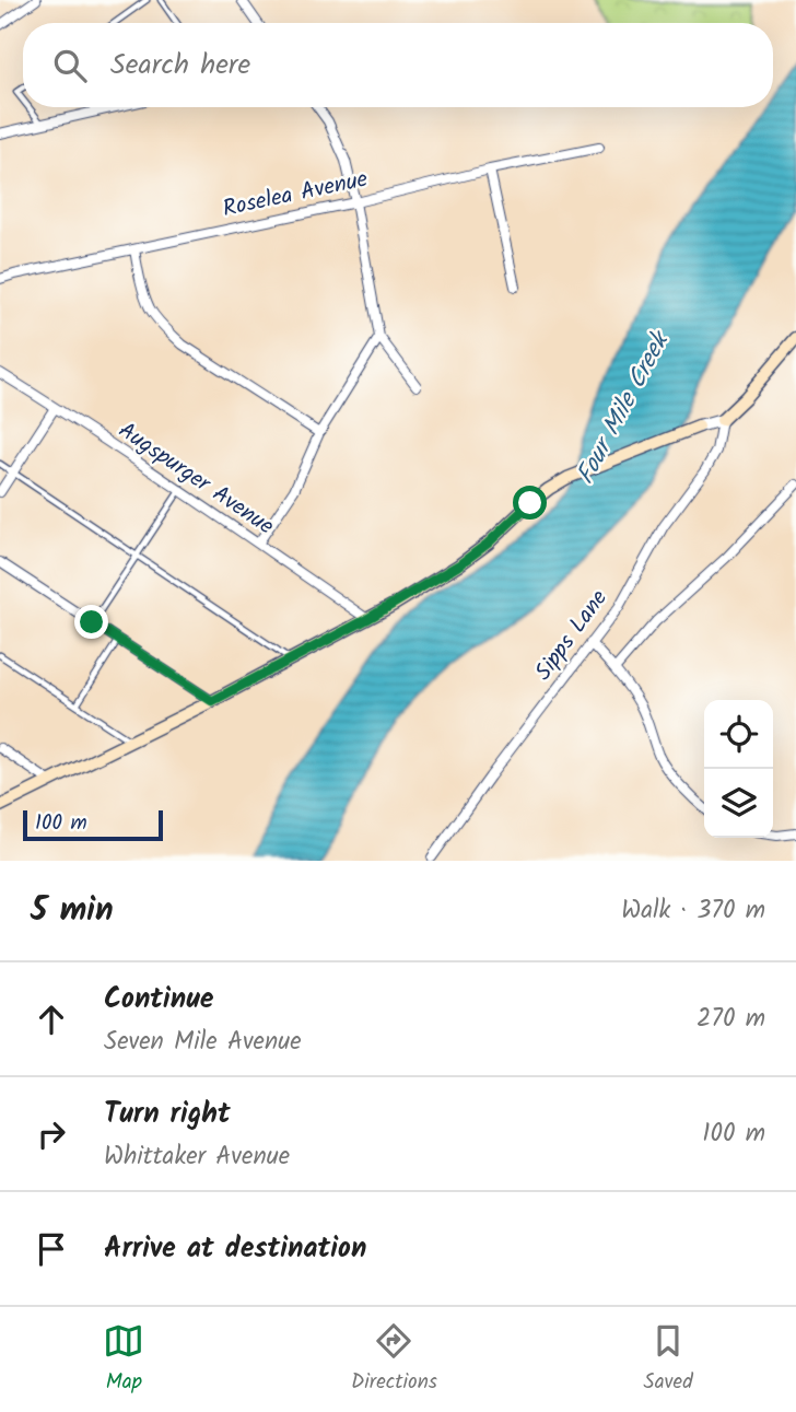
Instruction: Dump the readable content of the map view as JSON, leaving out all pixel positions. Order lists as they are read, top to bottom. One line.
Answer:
{"streets":{"street":["Roselea Avenue","Augspurger Avenue","Sipps Lane"]},"water":["Four Mile Creek"],"scale_bar":"100 m","page":{"search":"Search here","scale":"100 m","heading":["5 min","Walk · 370 m"],"list":[["Continue","Seven Mile Avenue","270 m"],["Turn right","Whittaker Avenue","100 m"],"Arrive at destination"],"nav":["Map","Directions","Saved"]}}
